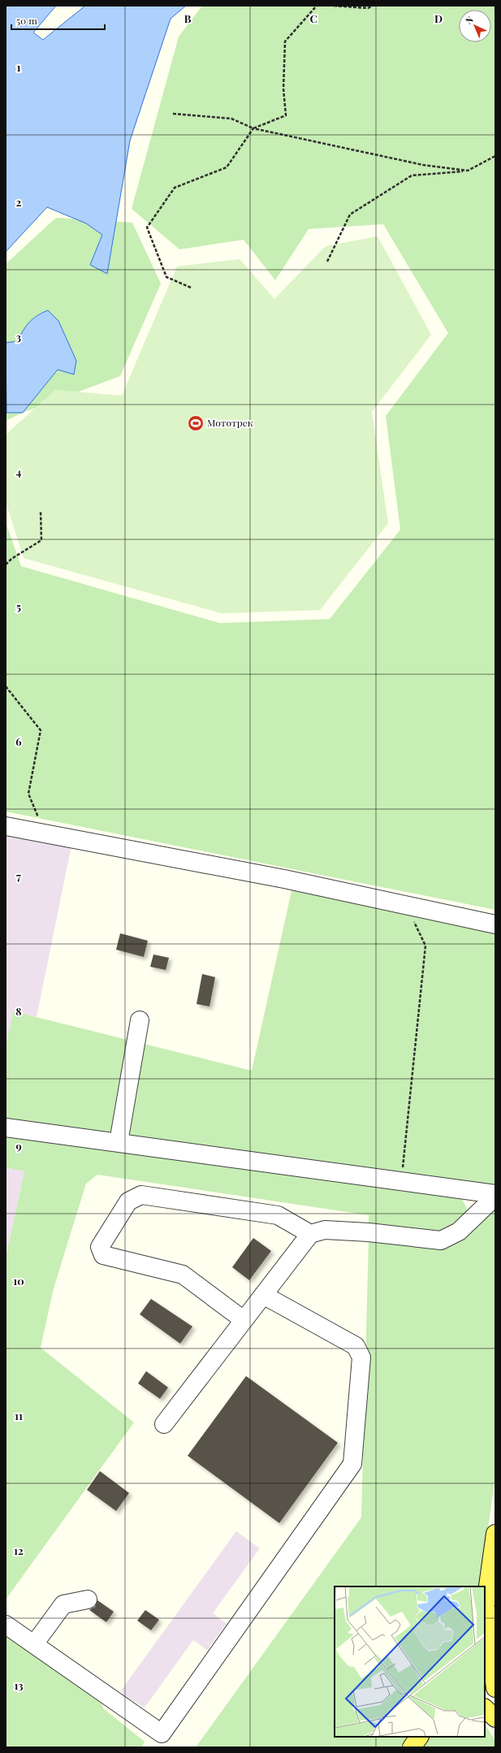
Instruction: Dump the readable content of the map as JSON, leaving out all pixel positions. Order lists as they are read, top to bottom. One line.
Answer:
{"places":{"sports":["Мототрек"]},"scale_bar":"50 m","north":"top left","grid":{"columns":["B","C","D"],"rows":["1","2","3","4","5","6","7","8","9","10","11","12","13"]}}
